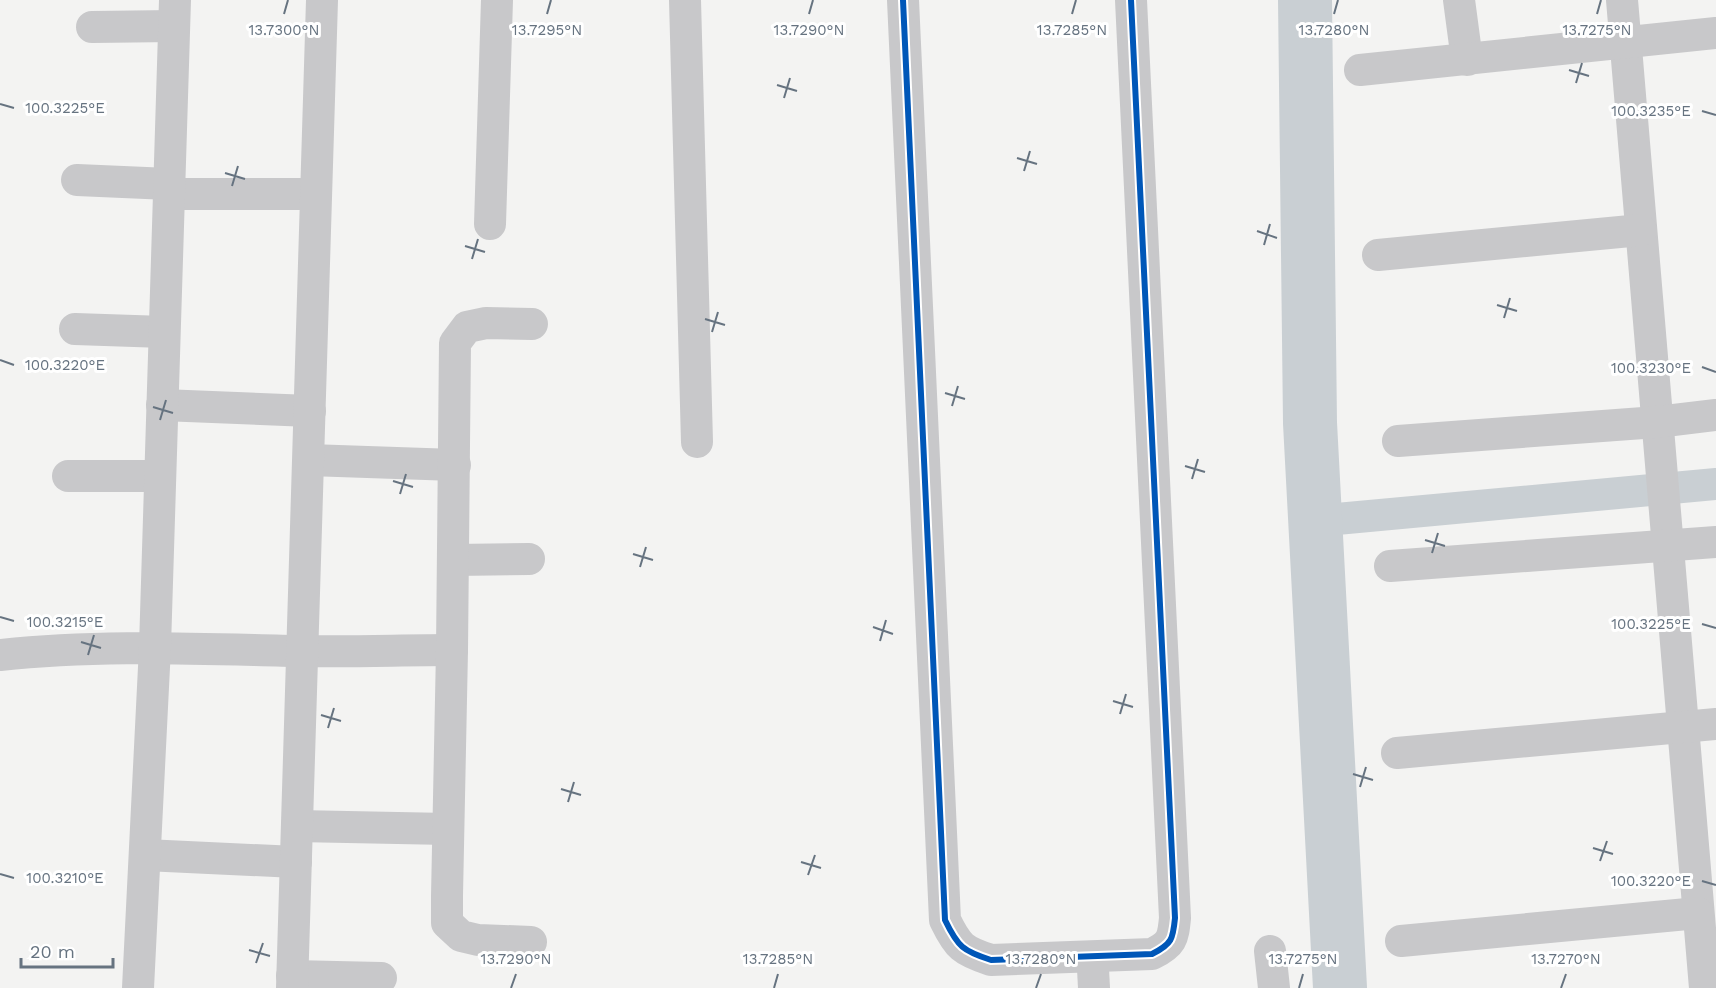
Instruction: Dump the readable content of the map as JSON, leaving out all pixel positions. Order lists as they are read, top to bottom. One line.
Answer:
{"scale_bar":"20 m","coordinates":["13.7300°N","13.7295°N","13.7290°N","13.7285°N","13.7280°N","13.7275°N","100.3225°E","100.3235°E","100.3220°E","100.3230°E","100.3215°E","100.3210°E","13.7270°N"]}
